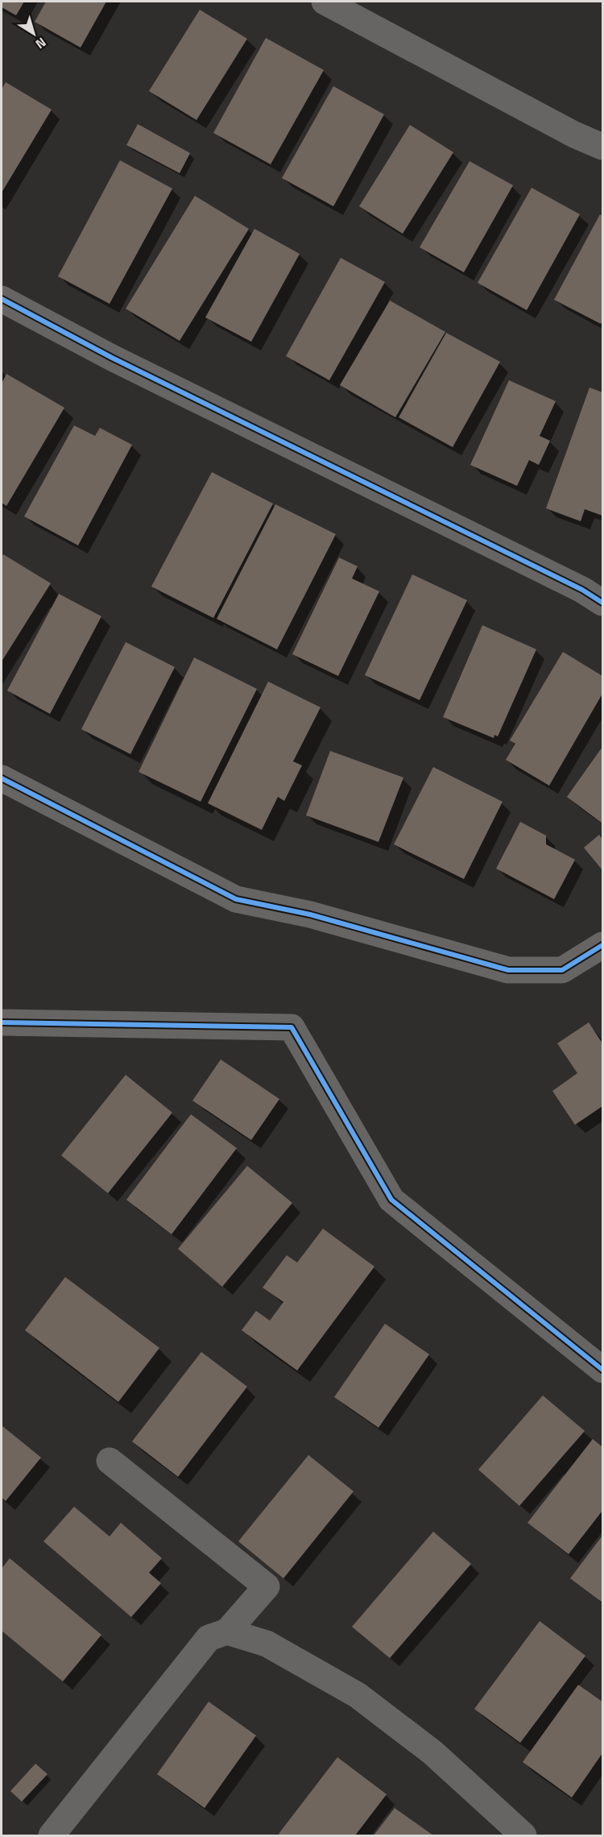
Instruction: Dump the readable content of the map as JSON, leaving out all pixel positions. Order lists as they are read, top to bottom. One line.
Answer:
{"north":"bottom right"}
